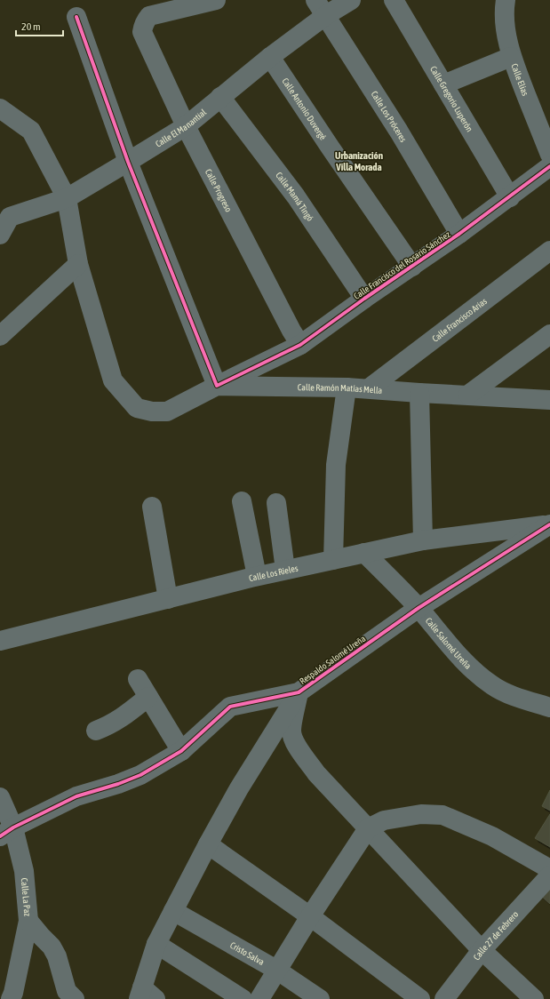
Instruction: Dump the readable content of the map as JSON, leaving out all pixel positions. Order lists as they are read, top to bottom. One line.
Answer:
{"streets":{"street":["Calle Elías","Calle Gregorio Luperón","Calle Antonio Duvergé","Calle Los Próceres","Calle El Manantial","Calle Progreso","Calle Mamá Tingó","Calle Francisco del Rosario Sánchez","Calle Francisco Arias","Calle Ramón Matías Mella","Calle Los Rieles","Calle Salomé Ureña","Respaldo Salomé Ureña","Calle La Paz","Calle 27 de Febrero","Cristo Salva"]},"crossings":[["Calle Gregorio Luperón","Calle Francisco del Rosario Sánchez"],["Calle Antonio Duvergé","Calle El Manantial"],["Calle Antonio Duvergé","Calle Francisco del Rosario Sánchez"],["Calle Los Próceres","Calle El Manantial"],["Calle Los Próceres","Calle Francisco del Rosario Sánchez"],["Calle El Manantial","Calle Progreso"],["Calle El Manantial","Calle Mamá Tingó"],["Calle Progreso","Calle Francisco del Rosario Sánchez"],["Calle Mamá Tingó","Calle Francisco del Rosario Sánchez"],["Calle Francisco del Rosario Sánchez","Calle Ramón Matías Mella"],["Calle Francisco Arias","Calle Ramón Matías Mella"],["Calle Los Rieles","Calle Salomé Ureña"],["Calle Los Rieles","Respaldo Salomé Ureña"],["Calle Salomé Ureña","Respaldo Salomé Ureña"],["Respaldo Salomé Ureña","Calle La Paz"]],"districts":["Urbanización Villa Morada"],"scale_bar":"20 m"}
